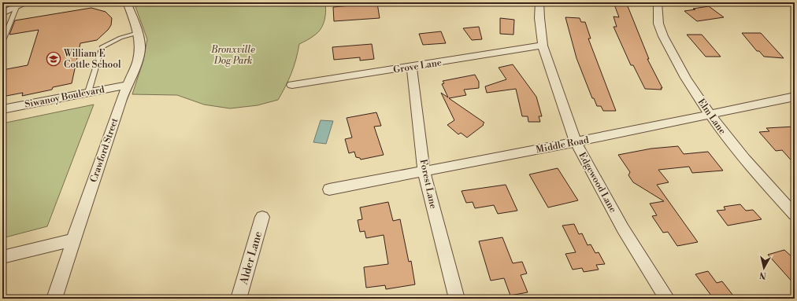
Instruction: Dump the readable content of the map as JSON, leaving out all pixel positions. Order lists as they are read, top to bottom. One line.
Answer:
{"streets":{"street":["Grove Lane","Siwanoy Boulevard","Elm Lane","Middle Road","Crawford Street","Edgewood Lane","Forest Lane","Alder Lane"]},"crossings":[["Grove Lane","Edgewood Lane"],["Grove Lane","Forest Lane"],["Siwanoy Boulevard","Crawford Street"],["Elm Lane","Middle Road"],["Middle Road","Edgewood Lane"],["Middle Road","Forest Lane"]],"parks":["Bronxville Dog Park"],"places":{"school or university":["William E Cottle School"]},"north":"bottom"}
